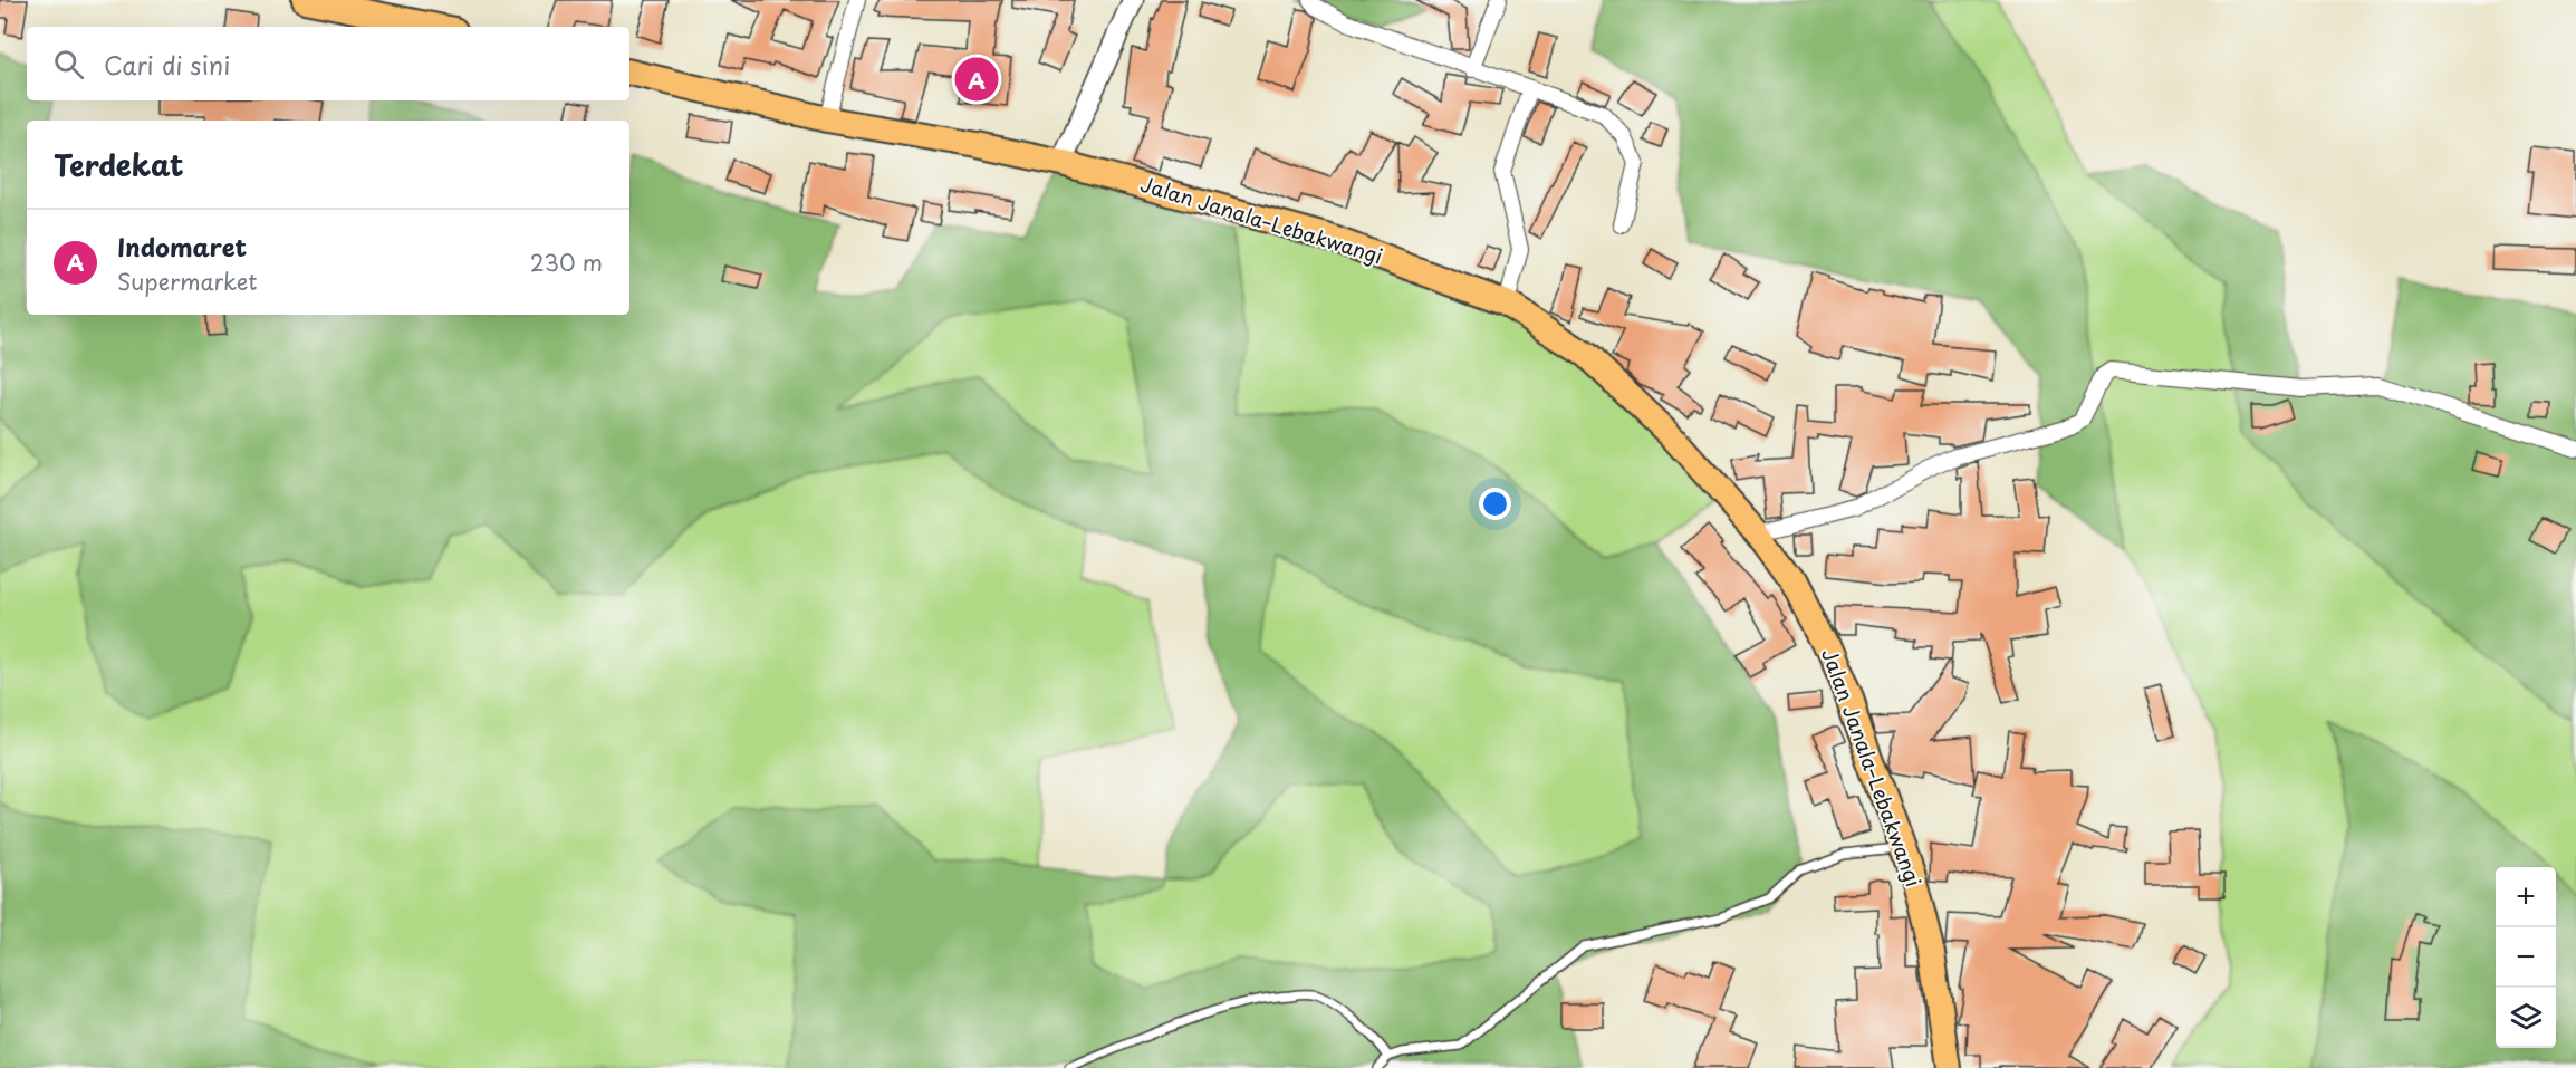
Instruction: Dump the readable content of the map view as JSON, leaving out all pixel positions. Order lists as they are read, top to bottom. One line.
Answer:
{"streets":{"main road":["Jalan Janala–Lebakwangi"]},"page":{"search":"Cari di sini","pins":"A","heading":"Terdekat","list":[{"mark":"A","name":"Indomaret","note":"Supermarket","value":"230 m"}],"map_buttons":["+","−"]}}
